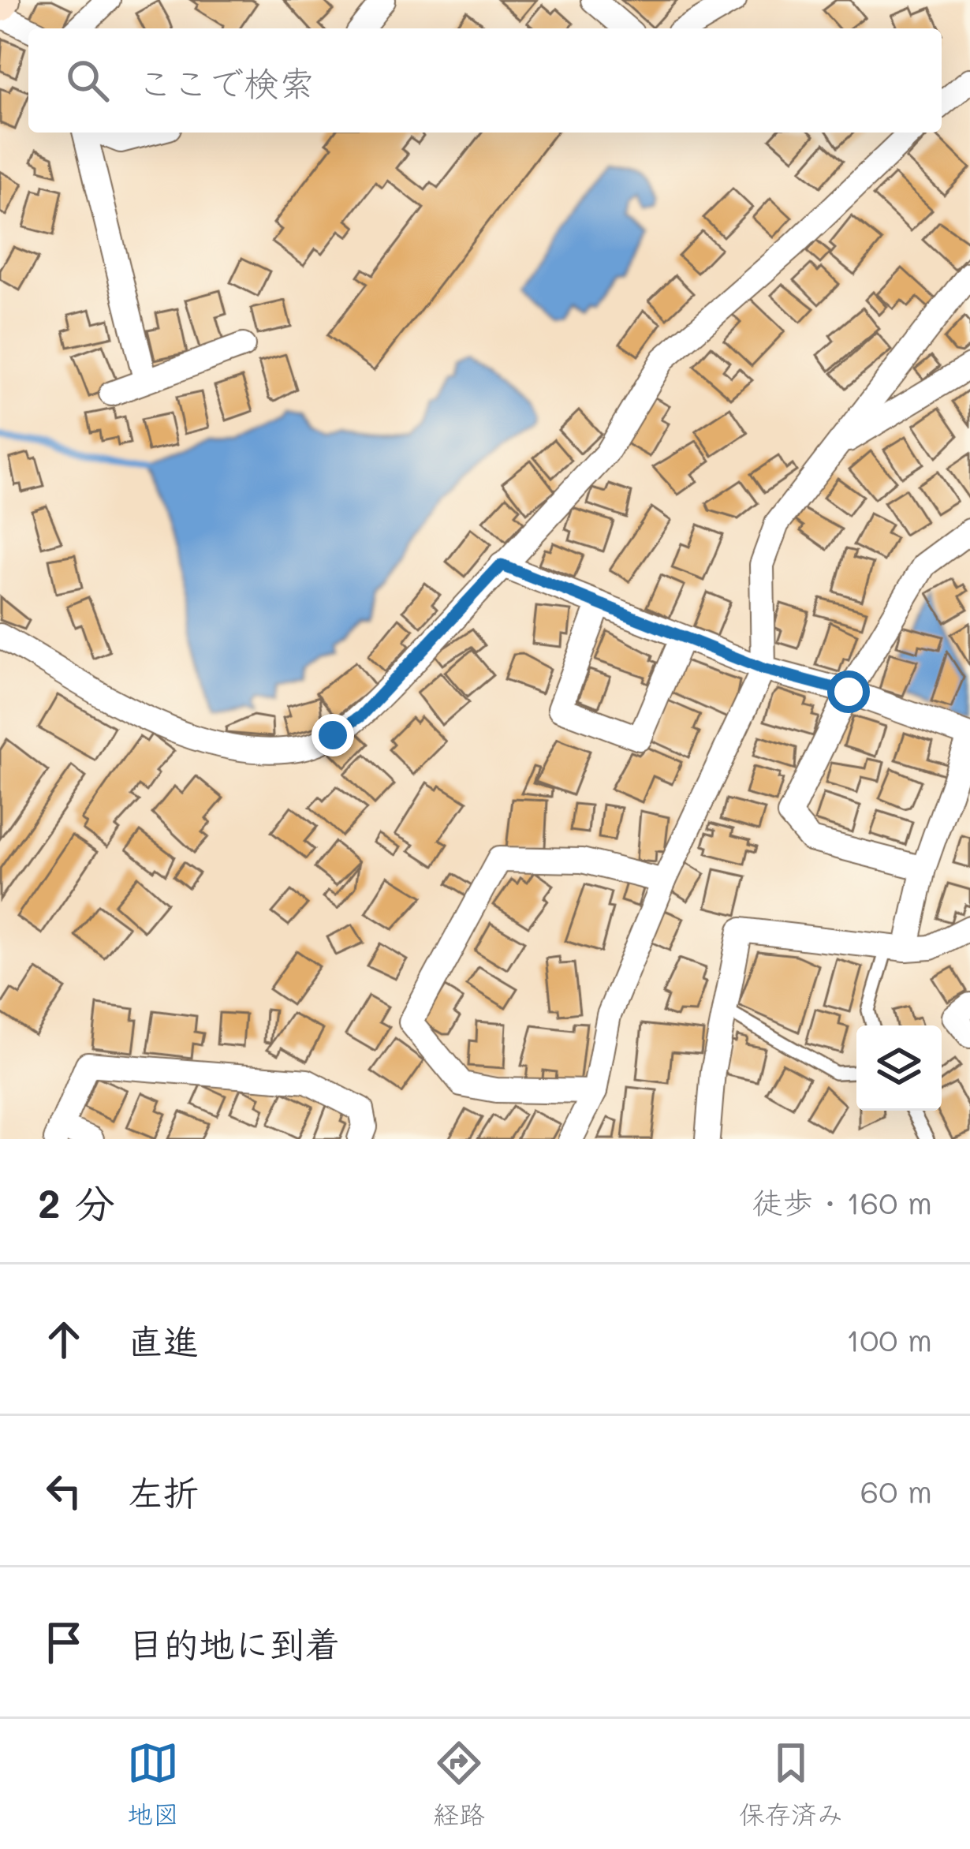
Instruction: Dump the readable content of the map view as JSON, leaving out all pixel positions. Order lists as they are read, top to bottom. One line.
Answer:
{"page":{"search":"ここで検索","heading":["2 分","徒歩 · 160 m"],"list":[["直進","100 m"],["左折","60 m"],"目的地に到着"],"nav":["地図","経路","保存済み"]}}
